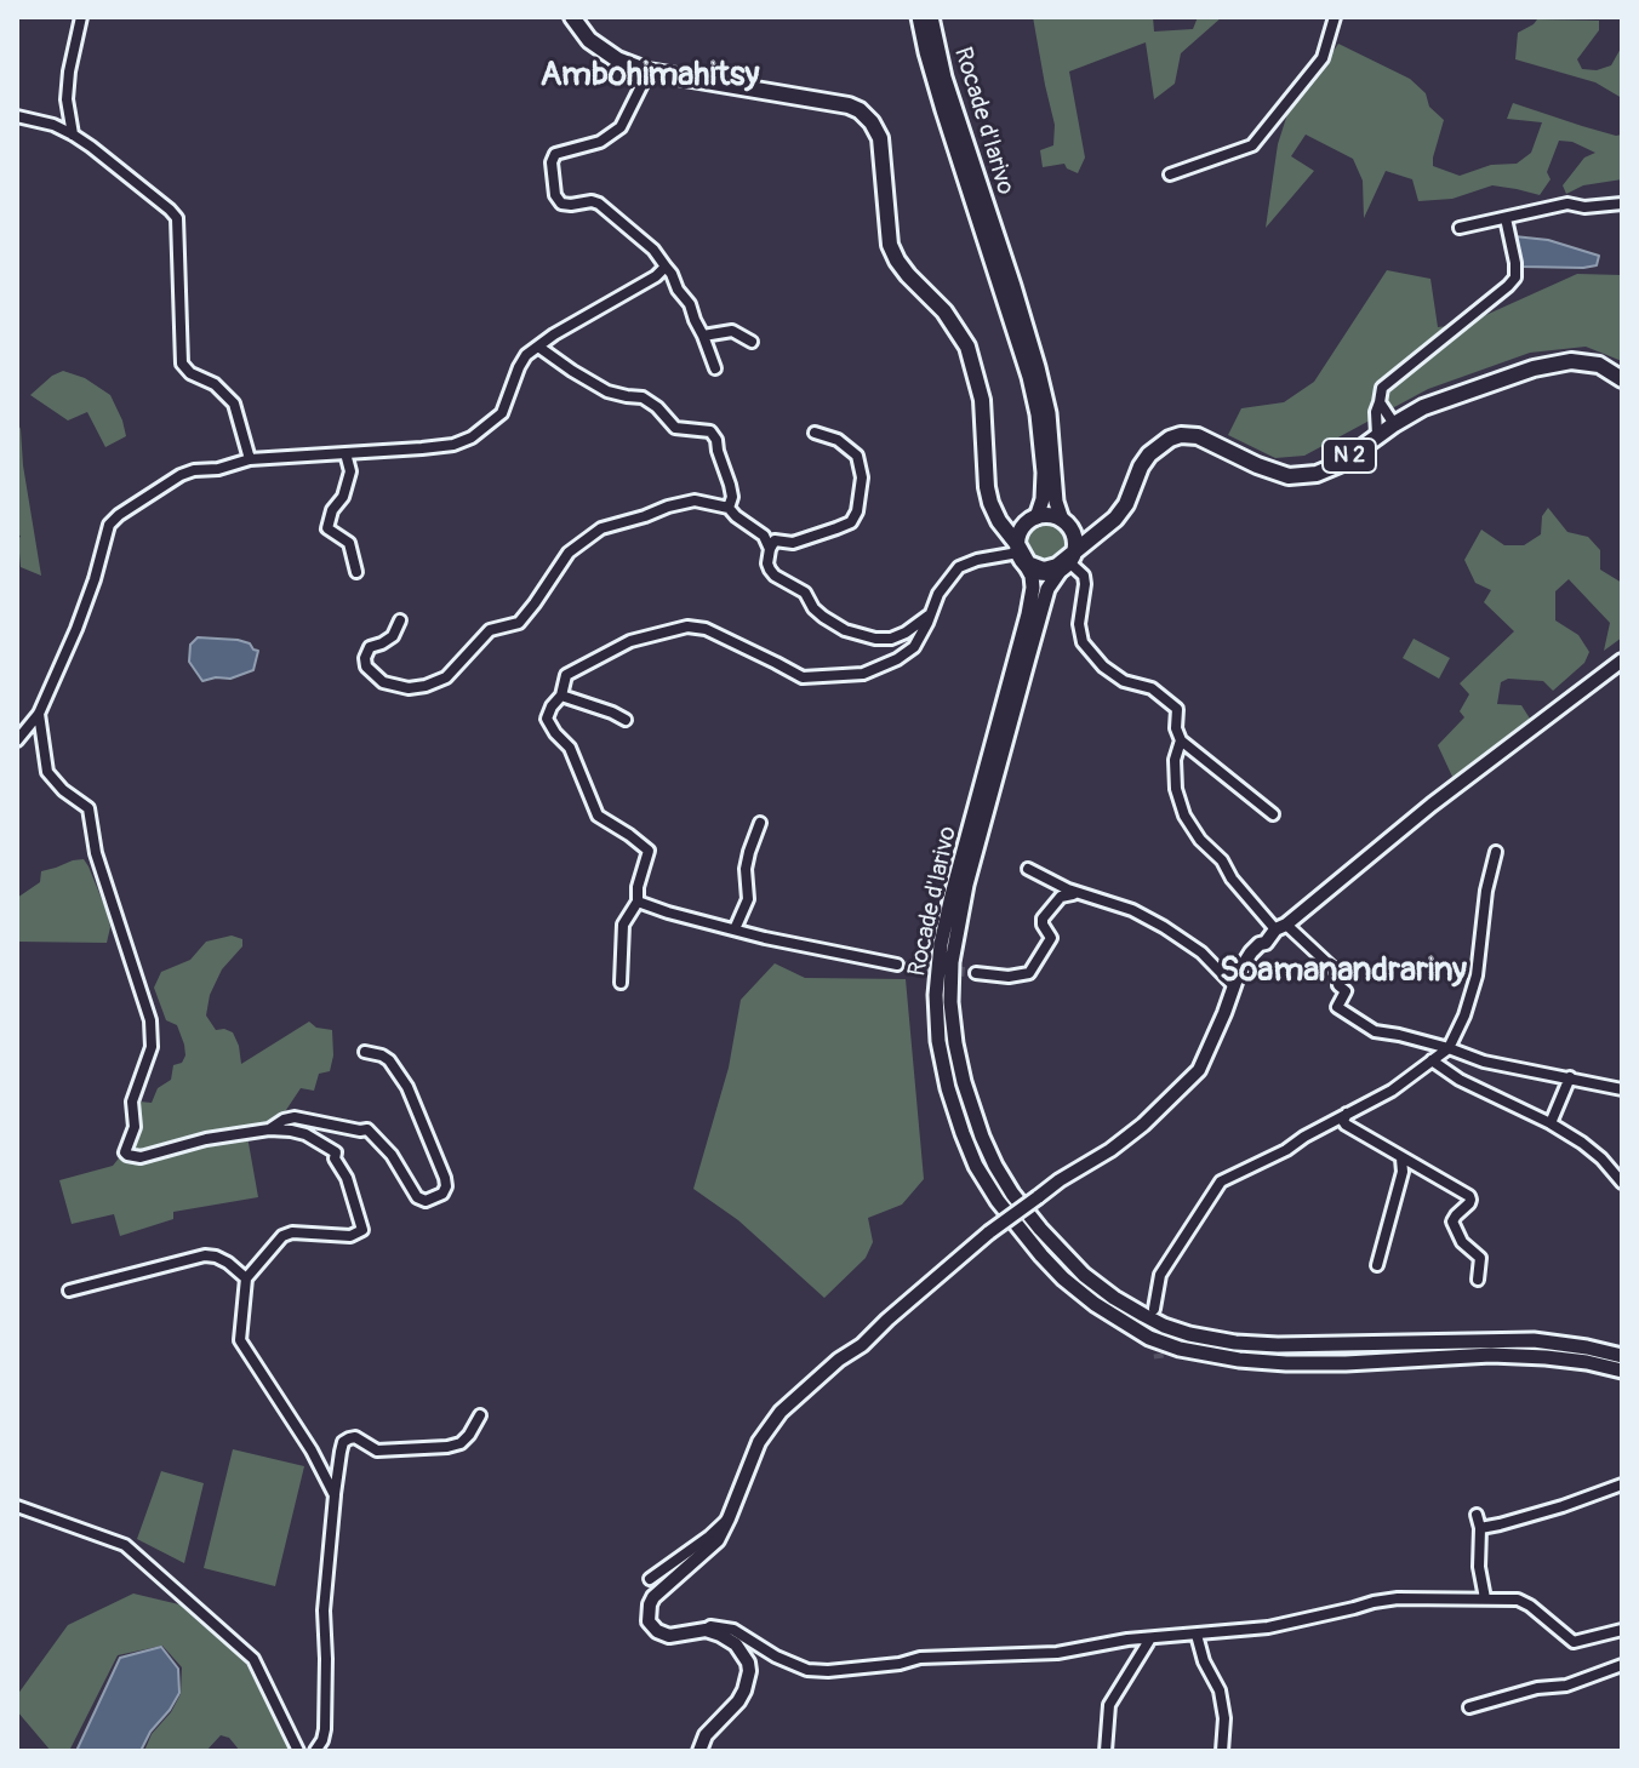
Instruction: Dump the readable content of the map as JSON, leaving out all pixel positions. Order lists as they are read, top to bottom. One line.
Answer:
{"streets":{"main road":["Rocade d'Iarivo","N 2"]},"crossings":[["Rocade d'Iarivo","N 2"]],"districts":["Ambohimahitsy","Soamanandrariny"]}
